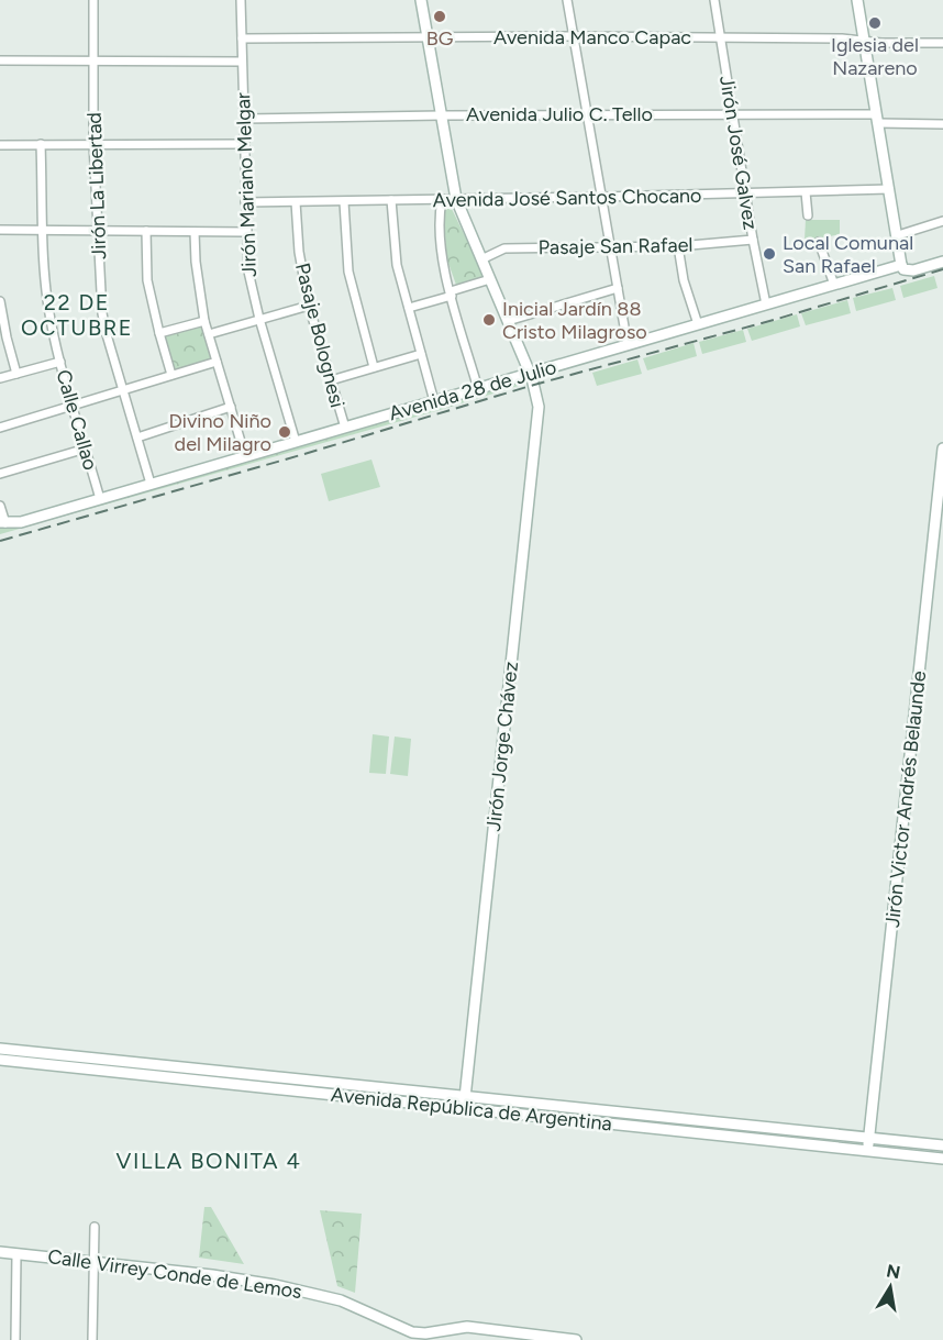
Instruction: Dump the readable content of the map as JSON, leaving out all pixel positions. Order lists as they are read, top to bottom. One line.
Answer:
{"streets":{"street":["Avenida Manco Capac","Avenida Julio C. Tello","Jirón José Galvez","Jirón Mariano Melgar","Jirón La Libertad","Avenida José Santos Chocano","Pasaje San Rafael","Pasaje Bolognesi","Avenida 28 de Julio","Calle Callao","Jirón Jorge Chávez","Jirón Victor Andrés Belaunde","Avenida República de Argentina","Calle Virrey Conde de Lemos"]},"crossings":[["Avenida Manco Capac","Jirón José Galvez"],["Avenida Manco Capac","Jirón Mariano Melgar"],["Avenida Manco Capac","Jirón Jorge Chávez"],["Avenida Julio C. Tello","Jirón José Galvez"],["Avenida Julio C. Tello","Jirón Mariano Melgar"],["Avenida Julio C. Tello","Jirón Jorge Chávez"],["Jirón José Galvez","Avenida José Santos Chocano"],["Jirón José Galvez","Pasaje San Rafael"],["Jirón José Galvez","Avenida 28 de Julio"],["Jirón Mariano Melgar","Avenida José Santos Chocano"],["Jirón Mariano Melgar","Avenida 28 de Julio"],["Jirón La Libertad","Avenida 28 de Julio"],["Avenida José Santos Chocano","Pasaje Bolognesi"],["Avenida José Santos Chocano","Jirón Jorge Chávez"],["Pasaje San Rafael","Jirón Jorge Chávez"],["Pasaje Bolognesi","Avenida 28 de Julio"],["Avenida 28 de Julio","Calle Callao"],["Avenida 28 de Julio","Jirón Jorge Chávez"],["Jirón Jorge Chávez","Avenida República de Argentina"],["Jirón Victor Andrés Belaunde","Avenida República de Argentina"]],"districts":["22 DE OCTUBRE","VILLA BONITA 4"],"places":["BG","Iglesia del Nazareno","Local Comunal San Rafael","Inicial Jardín 88 Cristo Milagroso","Divino Niño del Milagro"],"north":"top"}
